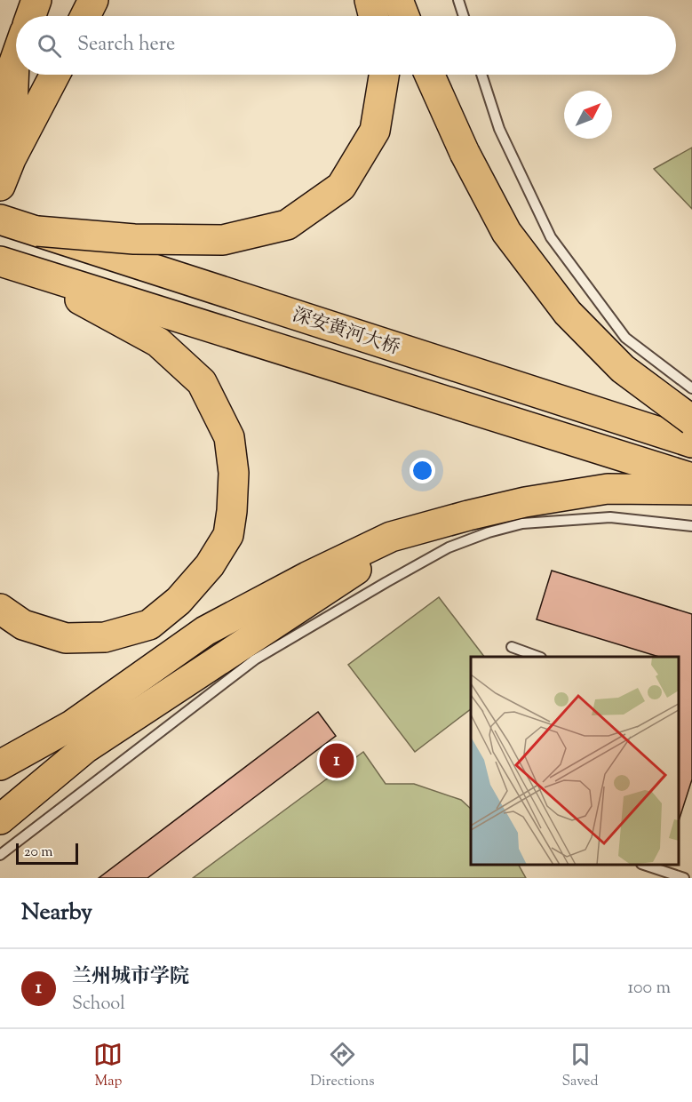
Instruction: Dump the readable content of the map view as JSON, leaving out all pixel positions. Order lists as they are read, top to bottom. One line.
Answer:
{"streets":{"main road":["深安黄河大桥"]},"scale_bar":"20 m","north":"top right","page":{"search":"Search here","pins":"1","scale":"20 m","heading":"Nearby","list":[{"mark":"1","name":"兰州城市学院","note":"School","value":"100 m"}],"nav":["Map","Directions","Saved"]}}
